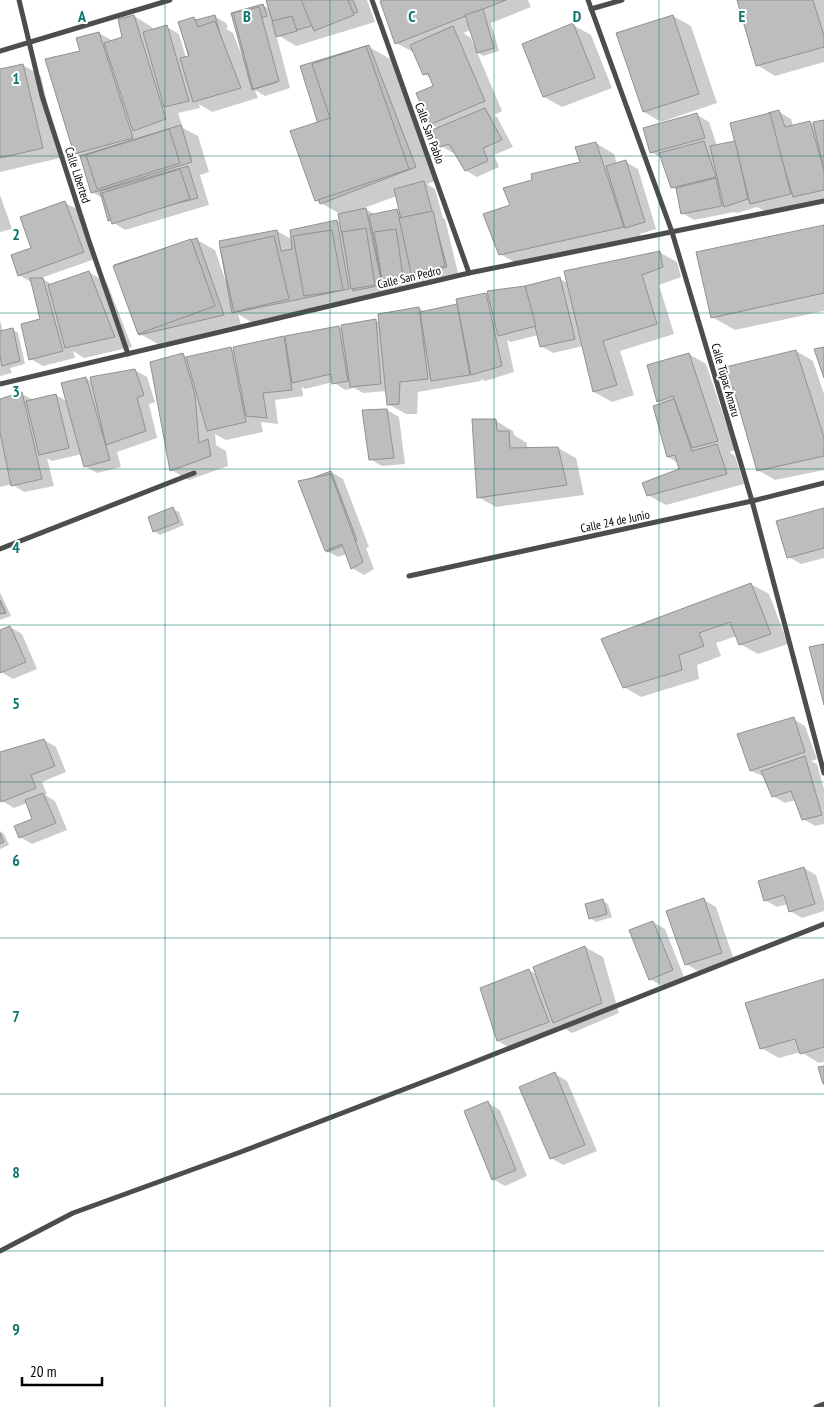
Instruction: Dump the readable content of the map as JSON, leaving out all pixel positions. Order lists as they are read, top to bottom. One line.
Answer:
{"streets":{"street":["Calle San Pablo","Calle Liberted","Calle San Pedro","Calle Túpac Amaru","Calle 24 de Junio"]},"crossings":[["Calle San Pablo","Calle San Pedro"],["Calle Liberted","Calle San Pedro"],["Calle San Pedro","Calle Túpac Amaru"],["Calle Túpac Amaru","Calle 24 de Junio"]],"scale_bar":"20 m","grid":{"columns":["A","B","C","D","E"],"rows":["1","2","3","4","5","6","7","8","9"]}}
